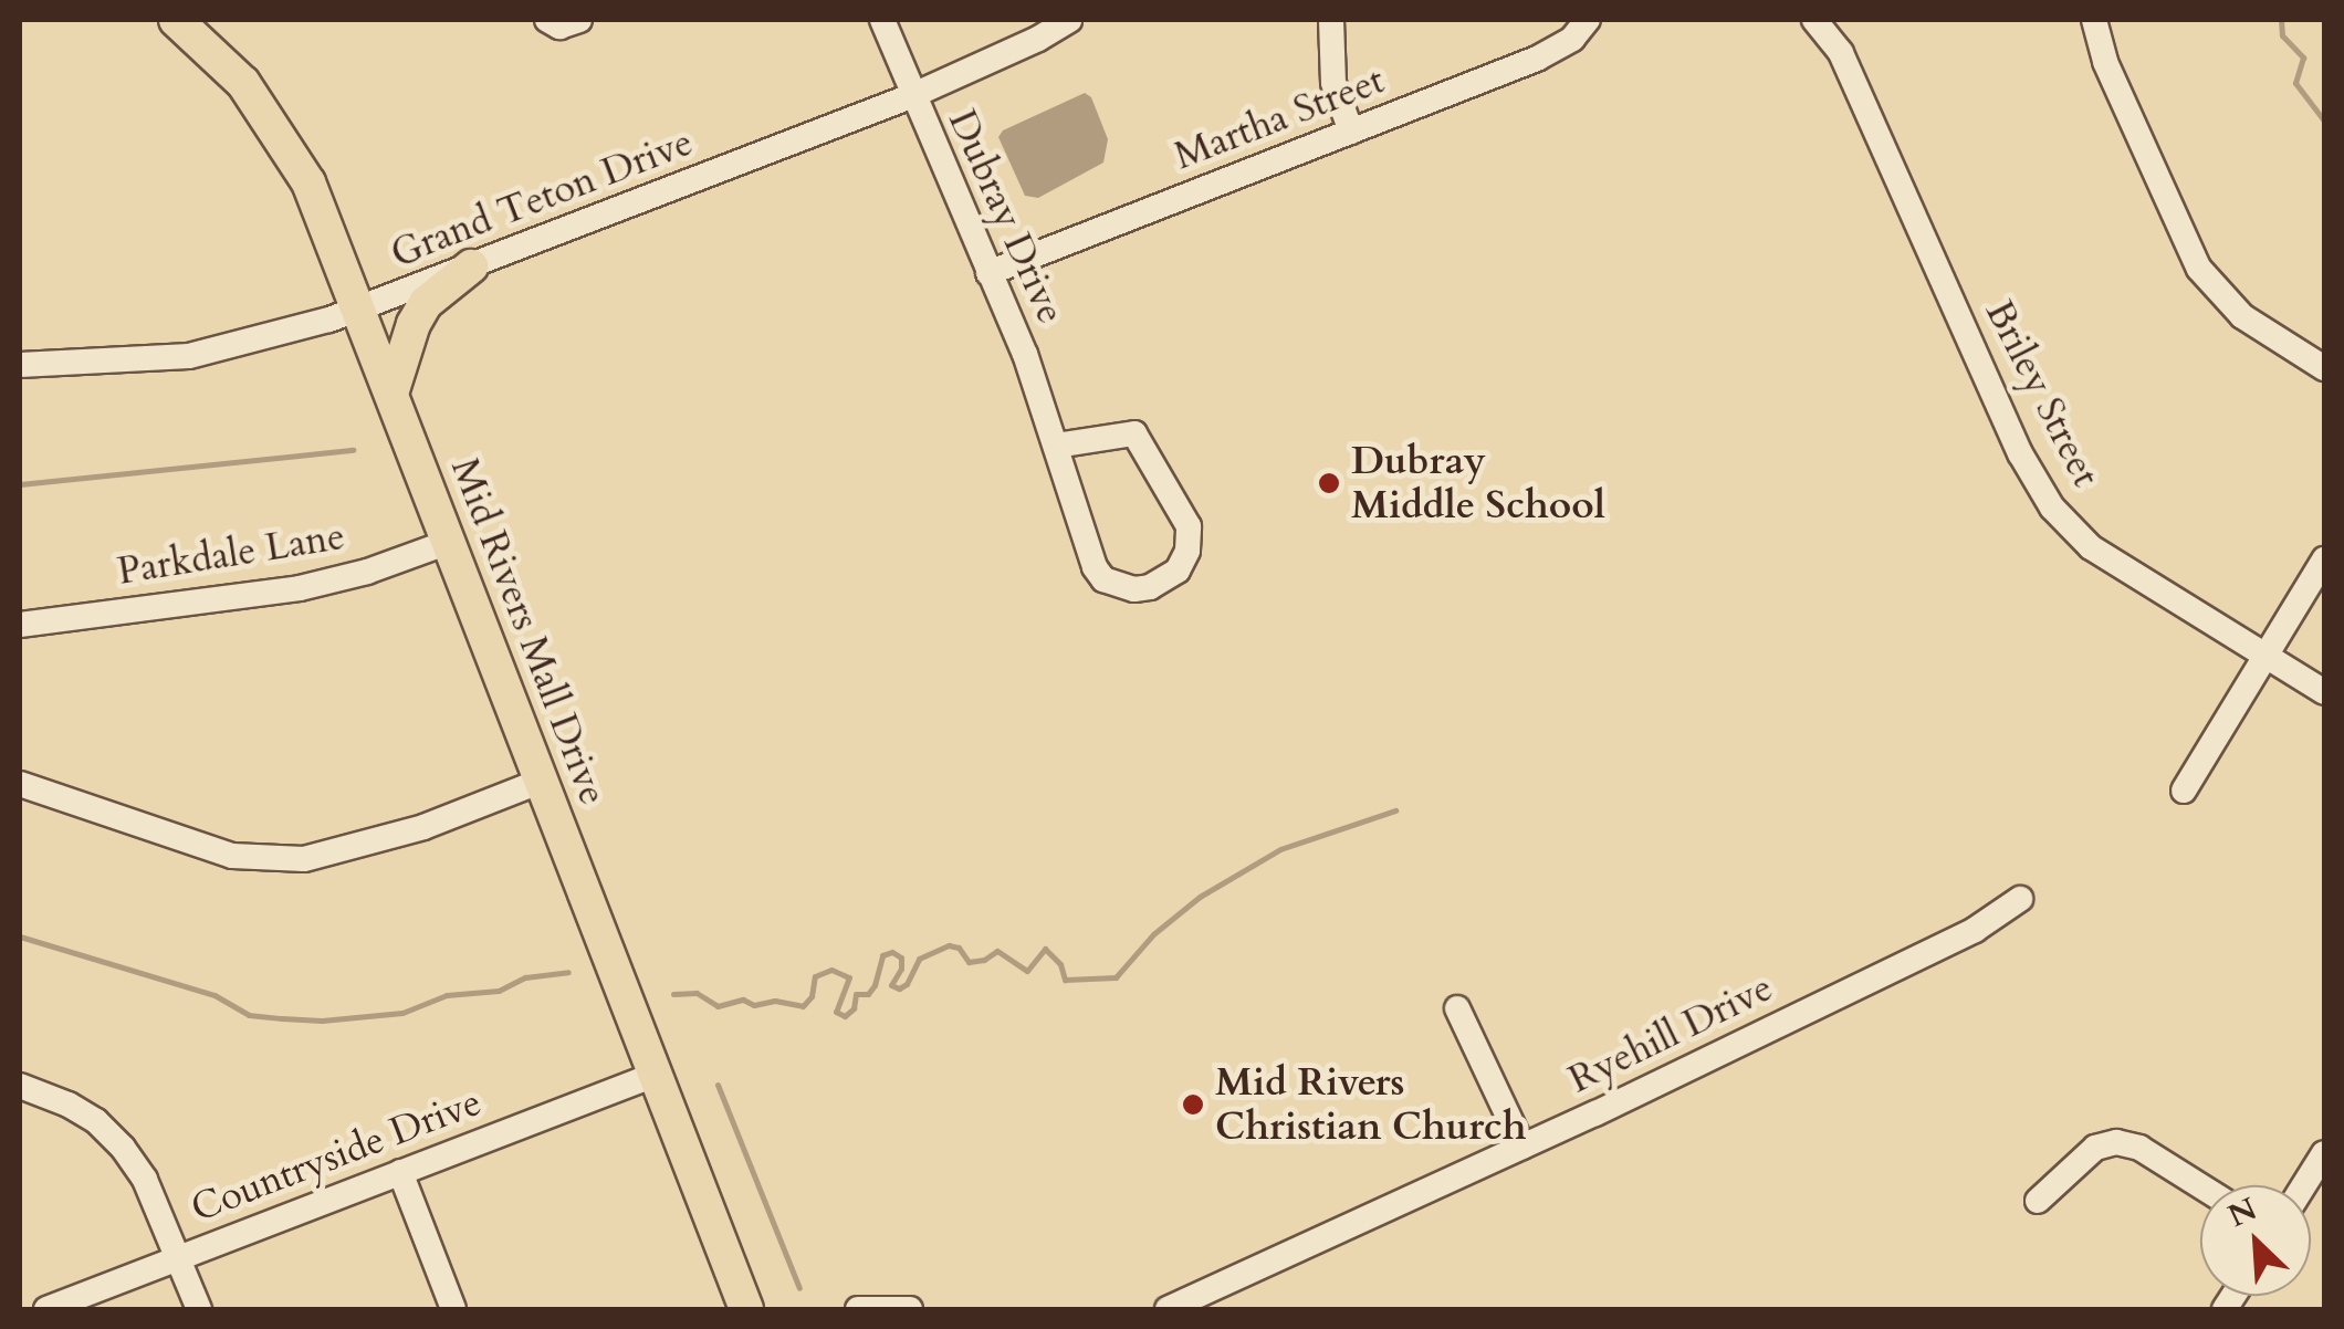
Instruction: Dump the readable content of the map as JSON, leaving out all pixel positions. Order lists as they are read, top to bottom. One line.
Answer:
{"streets":{"main road":["Mid Rivers Mall Drive"],"street":["Martha Street","Grand Teton Drive","Dubray Drive","Briley Street","Parkdale Lane","Ryehill Drive","Countryside Drive"]},"crossings":[["Martha Street","Dubray Drive"],["Grand Teton Drive","Dubray Drive"],["Grand Teton Drive","Mid Rivers Mall Drive"],["Parkdale Lane","Mid Rivers Mall Drive"],["Mid Rivers Mall Drive","Countryside Drive"]],"places":["Dubray Middle School","Mid Rivers Christian Church"],"north":"top left"}
